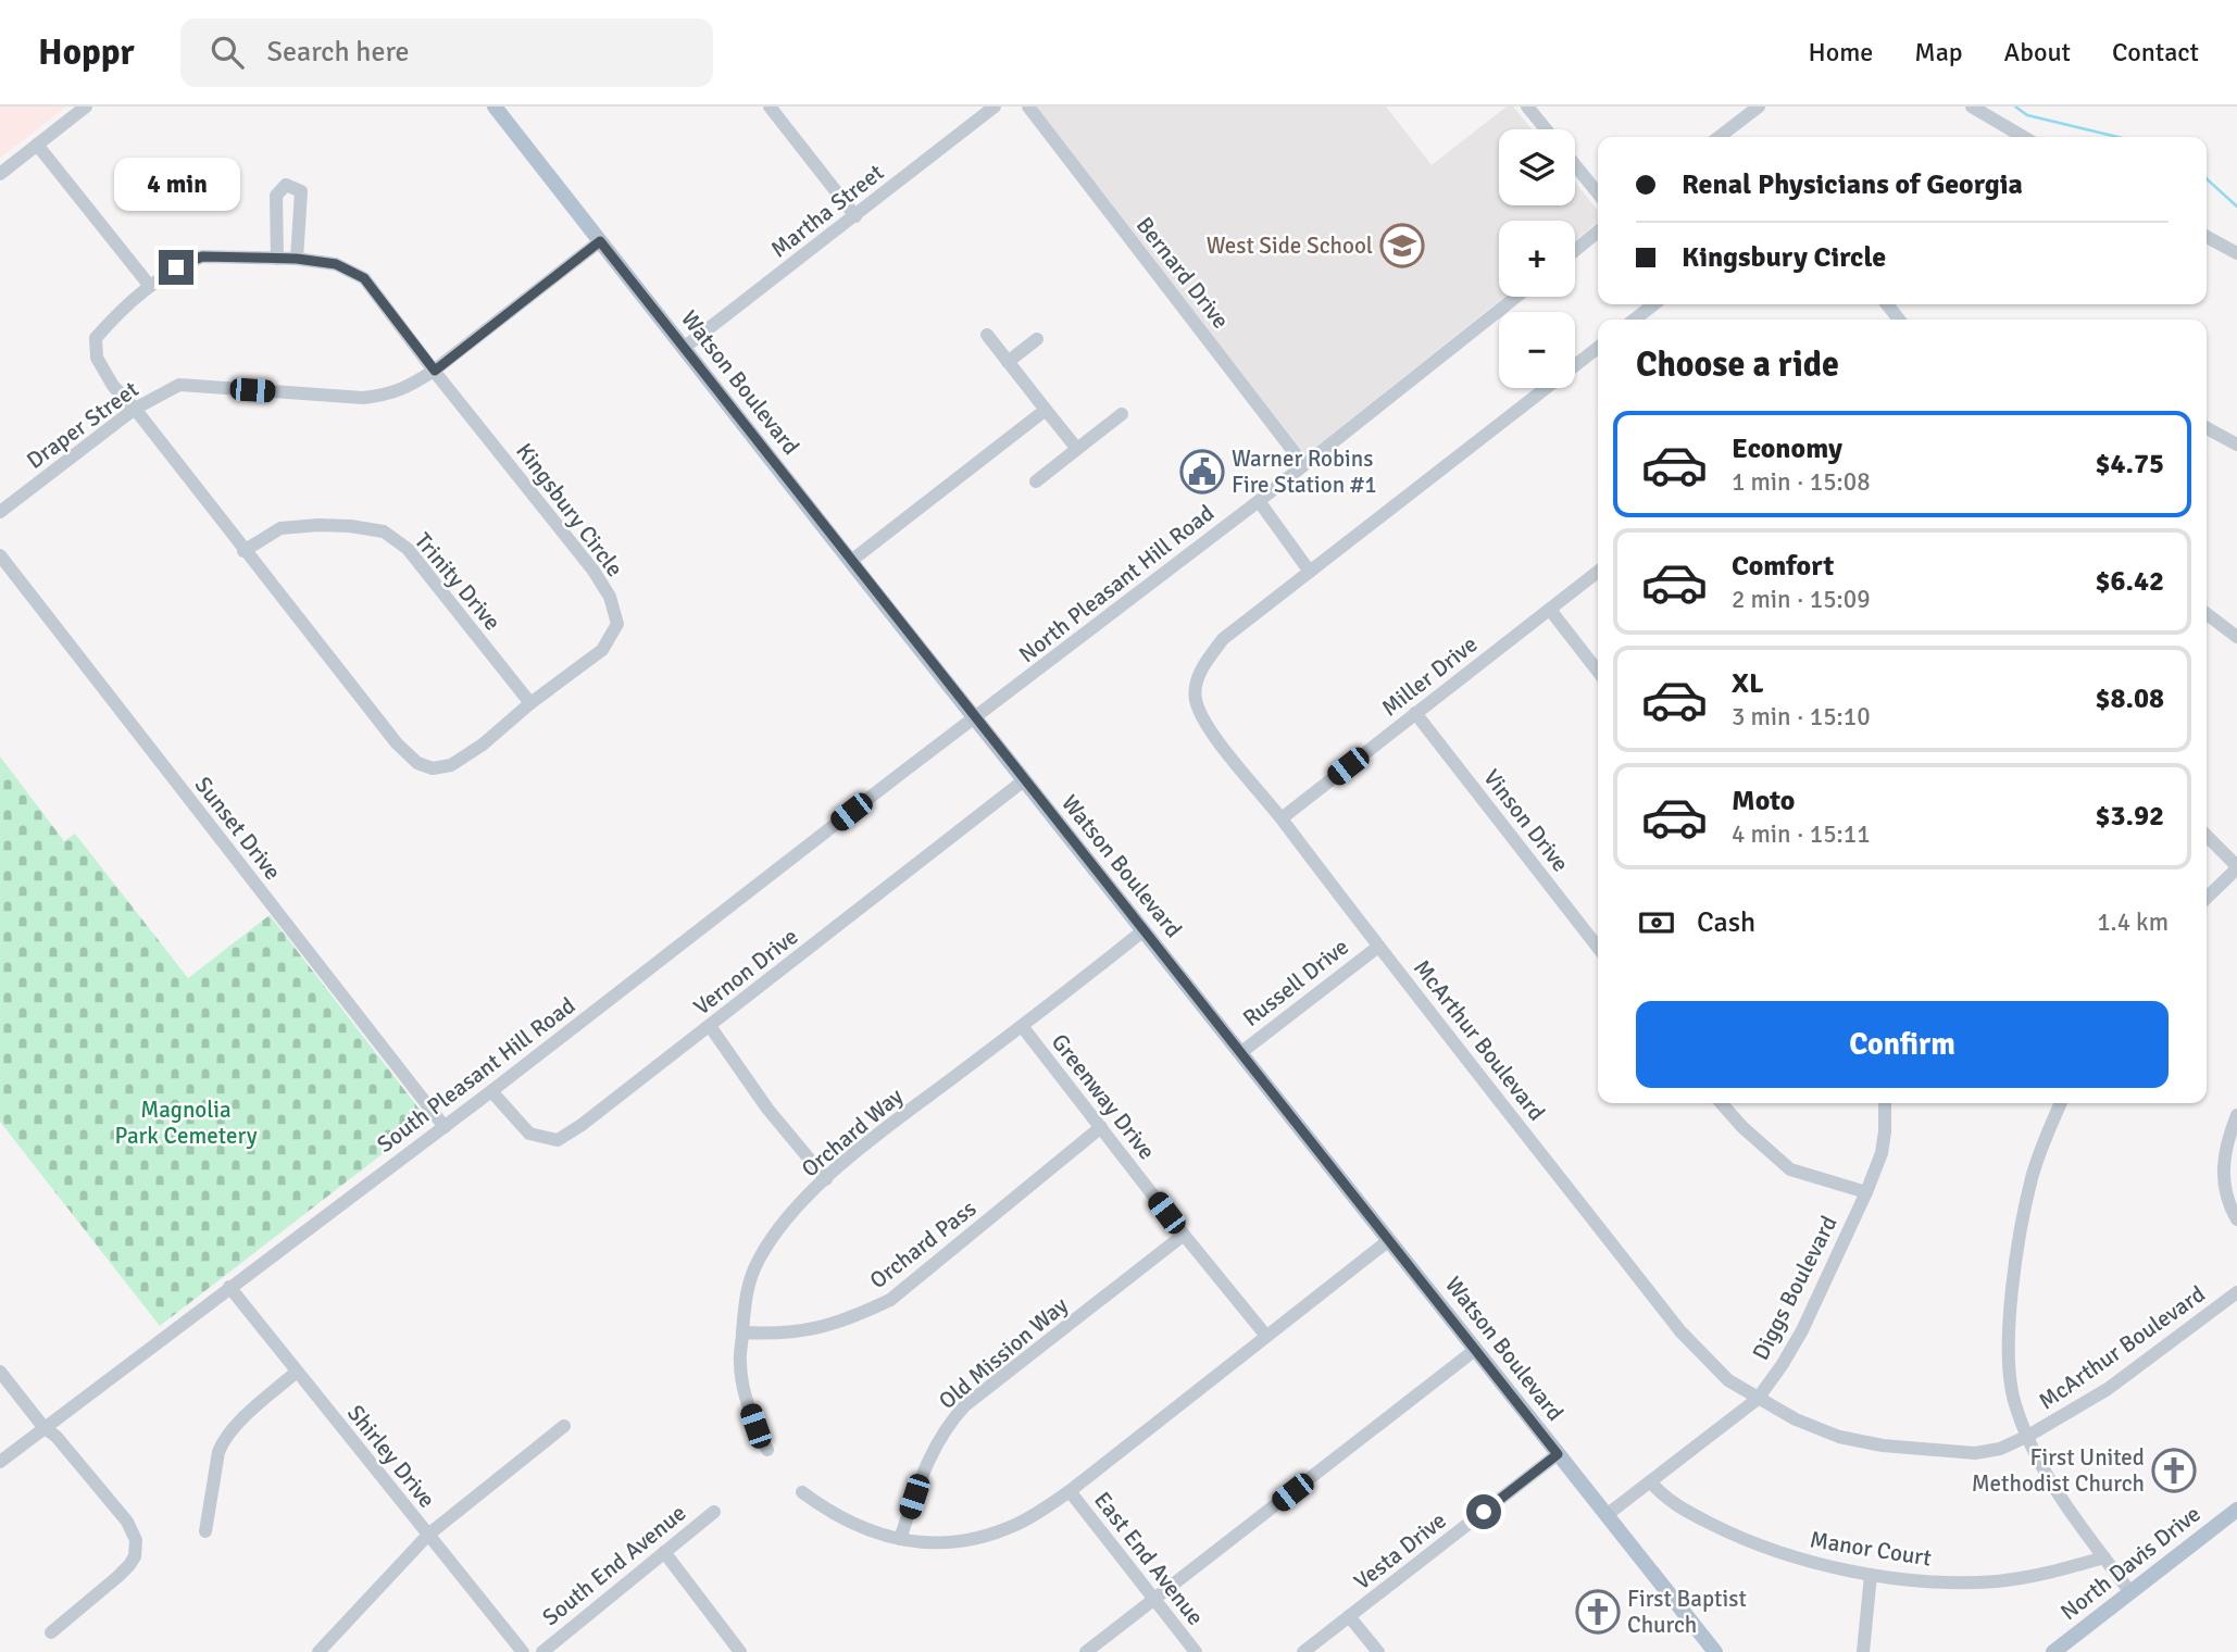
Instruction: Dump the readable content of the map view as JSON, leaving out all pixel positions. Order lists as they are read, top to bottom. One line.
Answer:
{"streets":{"main road":["Watson Boulevard","North Davis Drive"],"street":["Martha Street","Bernard Drive","Draper Street","Kingsbury Circle","Trinity Drive","North Pleasant Hill Road","Miller Drive","Vinson Drive","Sunset Drive","Vernon Drive","Russell Drive","McArthur Boulevard","South Pleasant Hill Road","Greenway Drive","Orchard Way","Orchard Pass","Diggs Boulevard","Old Mission Way","Shirley Drive","Manor Court","Vesta Drive","East End Avenue","South End Avenue"]},"crossings":[["Martha Street","Watson Boulevard"],["Bernard Drive","North Pleasant Hill Road"],["Watson Boulevard","Draper Street"],["Watson Boulevard","North Pleasant Hill Road"],["Watson Boulevard","Vernon Drive"],["Watson Boulevard","Russell Drive"],["Watson Boulevard","South Pleasant Hill Road"],["Watson Boulevard","Orchard Way"],["Watson Boulevard","Diggs Boulevard"],["Watson Boulevard","Vesta Drive"],["Draper Street","Kingsbury Circle"],["Kingsbury Circle","Trinity Drive"],["North Pleasant Hill Road","South Pleasant Hill Road"],["Miller Drive","Vinson Drive"],["Miller Drive","McArthur Boulevard"],["Sunset Drive","South Pleasant Hill Road"],["Vernon Drive","South Pleasant Hill Road"],["Russell Drive","McArthur Boulevard"],["McArthur Boulevard","Diggs Boulevard"],["South Pleasant Hill Road","Shirley Drive"],["Greenway Drive","Orchard Way"],["Greenway Drive","Orchard Pass"],["Greenway Drive","Old Mission Way"],["Orchard Way","Orchard Pass"],["Diggs Boulevard","Manor Court"]],"parks":["Magnolia Park Cemetery"],"places":{"school or university":["West Side School"],"public building":["Warner Robins Fire Station #1"],"church":["First United Methodist Church","First Baptist Church"]},"page":{"header":"Hoppr","search":"Search here","nav":["Home","Map","About","Contact"],"map_buttons":["+","−"],"banner":["Renal Physicians of Georgia","Kingsbury Circle"],"bubble":"4 min","heading":"Choose a ride","list":[{"name":"Economy","note":"1 min · 15:08","value":"$4.75"},{"name":"Comfort","note":"2 min · 15:09","value":"$6.42"},{"name":"XL","note":"3 min · 15:10","value":"$8.08"},{"name":"Moto","note":"4 min · 15:11","value":"$3.92"}],"pay":["Cash","1.4 km"],"buttons":"Confirm"}}
